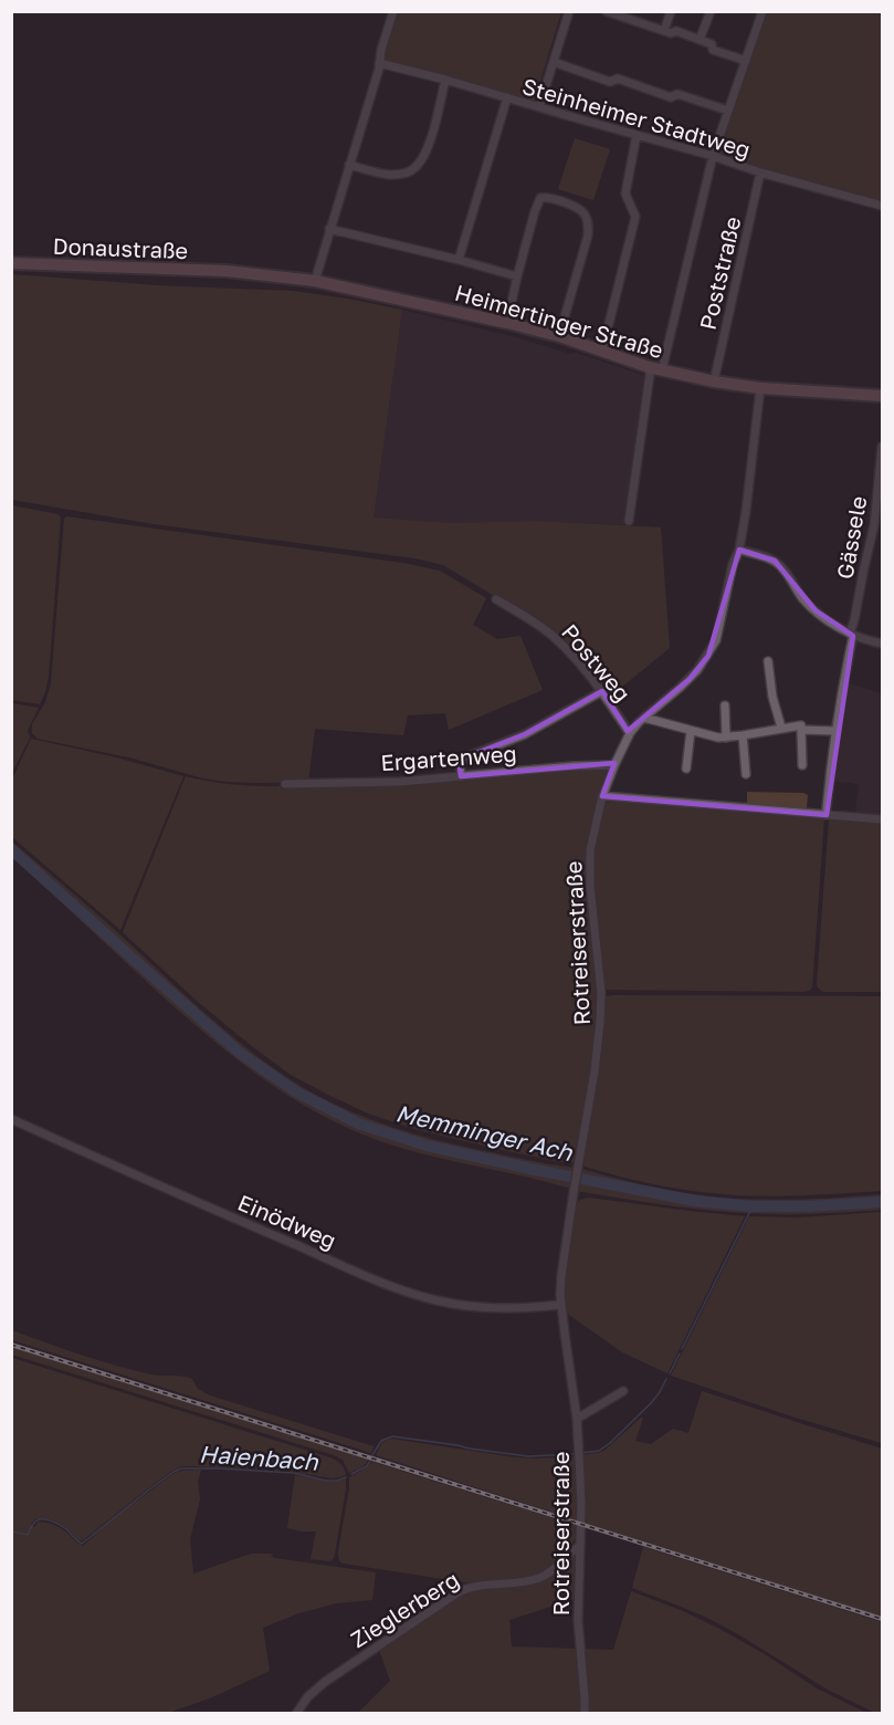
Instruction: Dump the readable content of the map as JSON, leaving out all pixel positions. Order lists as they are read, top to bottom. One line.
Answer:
{"streets":{"street":["Steinheimer Stadtweg","Donaustraße","Poststraße","Heimertinger Straße","Gässele","Postweg","Ergartenweg","Rotreiserstraße","Einödweg","Zieglerberg"]},"crossings":[["Steinheimer Stadtweg","Poststraße"],["Donaustraße","Heimertinger Straße"],["Poststraße","Heimertinger Straße"],["Heimertinger Straße","Rotreiserstraße"],["Postweg","Rotreiserstraße"],["Ergartenweg","Rotreiserstraße"],["Rotreiserstraße","Einödweg"],["Rotreiserstraße","Zieglerberg"]],"water":["Memminger Ach","Haienbach"]}
